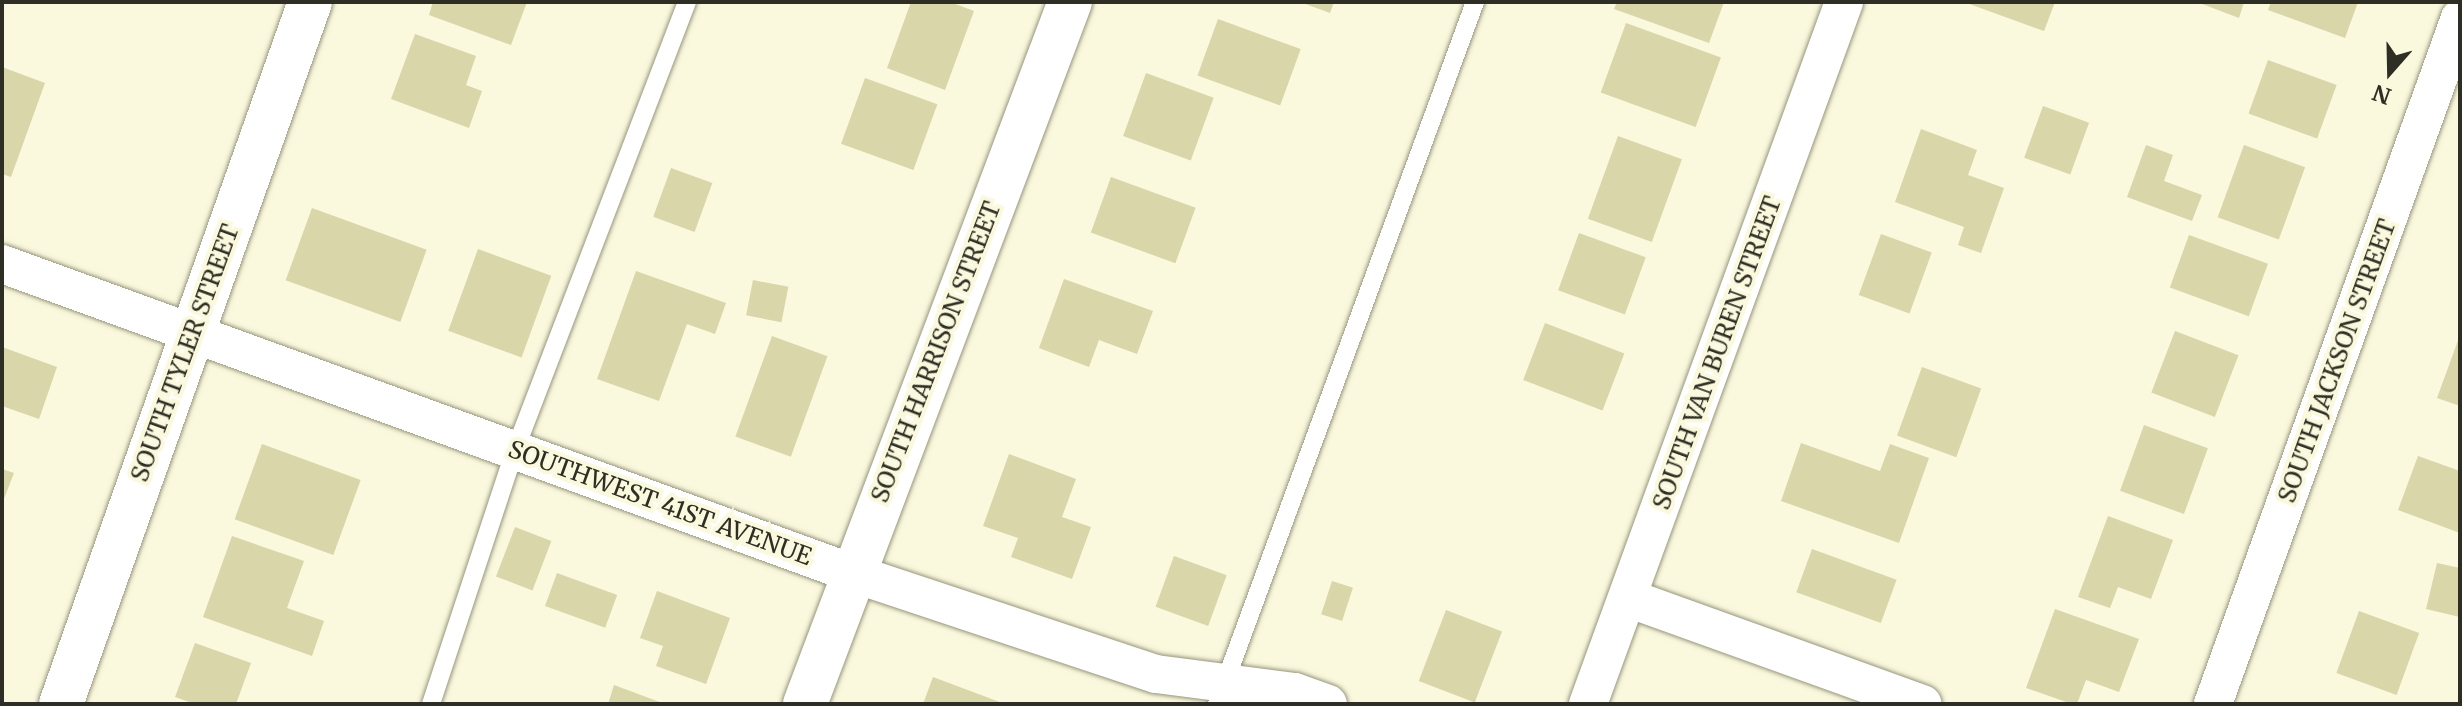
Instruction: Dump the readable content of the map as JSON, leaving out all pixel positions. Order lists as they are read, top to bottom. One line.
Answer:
{"streets":{"street":["SOUTH HARRISON STREET","SOUTH TYLER STREET","SOUTH VAN BUREN STREET","SOUTH JACKSON STREET","SOUTHWEST 41ST AVENUE"]},"crossings":[["SOUTH HARRISON STREET","SOUTHWEST 41ST AVENUE"],["SOUTH TYLER STREET","SOUTHWEST 41ST AVENUE"]],"north":"bottom"}
